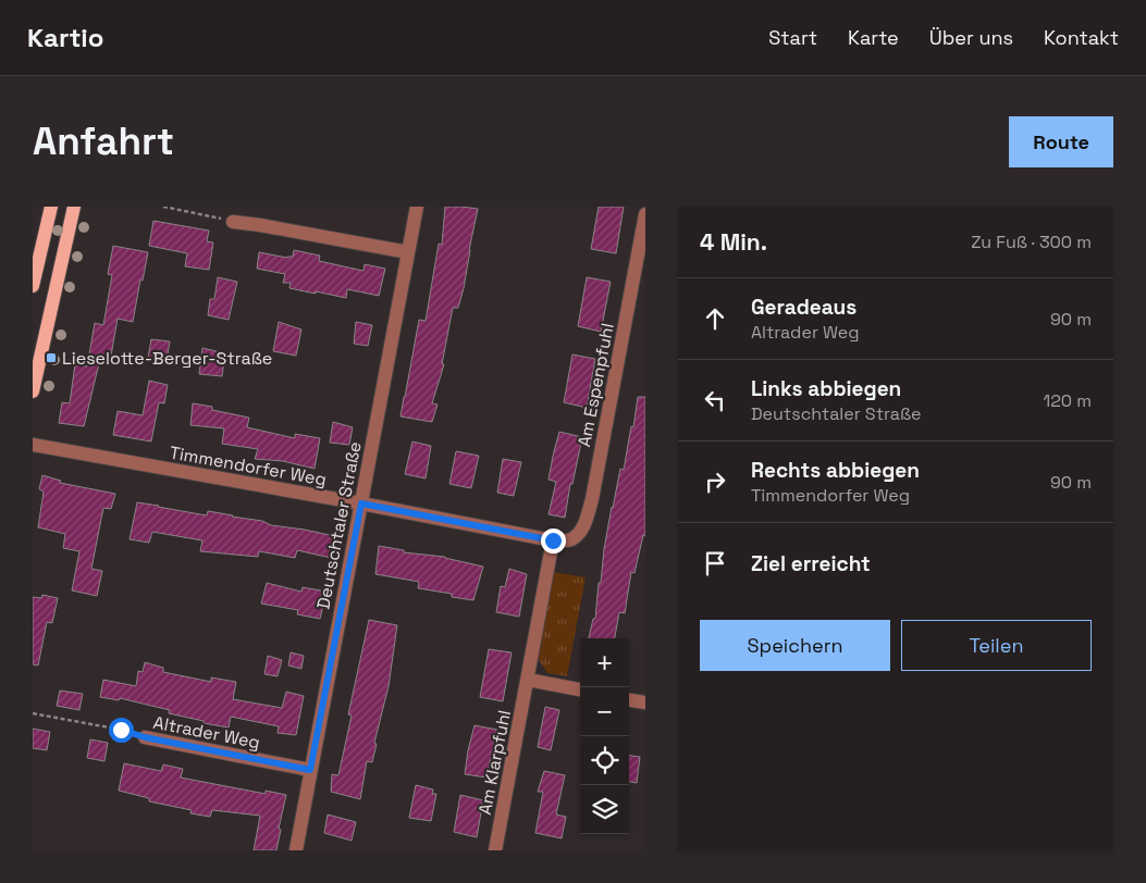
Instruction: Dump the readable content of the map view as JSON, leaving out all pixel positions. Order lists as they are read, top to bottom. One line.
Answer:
{"streets":{"street":["Am Espenpfuhl","Timmendorfer Weg","Deutschtaler Straße","Altrader Weg","Am Klarpfuhl"]},"crossings":[["Am Espenpfuhl","Timmendorfer Weg"],["Am Espenpfuhl","Am Klarpfuhl"],["Timmendorfer Weg","Deutschtaler Straße"],["Timmendorfer Weg","Am Klarpfuhl"],["Deutschtaler Straße","Altrader Weg"]],"places":{"transit":["Lieselotte-Berger-Straße"]},"page":{"header":"Kartio","nav":["Start","Karte","Über uns","Kontakt"],"buttons":["Route",["Speichern","Teilen"]],"title":"Anfahrt","heading":["4 Min.","Zu Fuß · 300 m"],"list":[["Geradeaus","Altrader Weg","90 m"],["Links abbiegen","Deutschtaler Straße","120 m"],["Rechts abbiegen","Timmendorfer Weg","90 m"],"Ziel erreicht"],"map_buttons":["+","−"]}}
